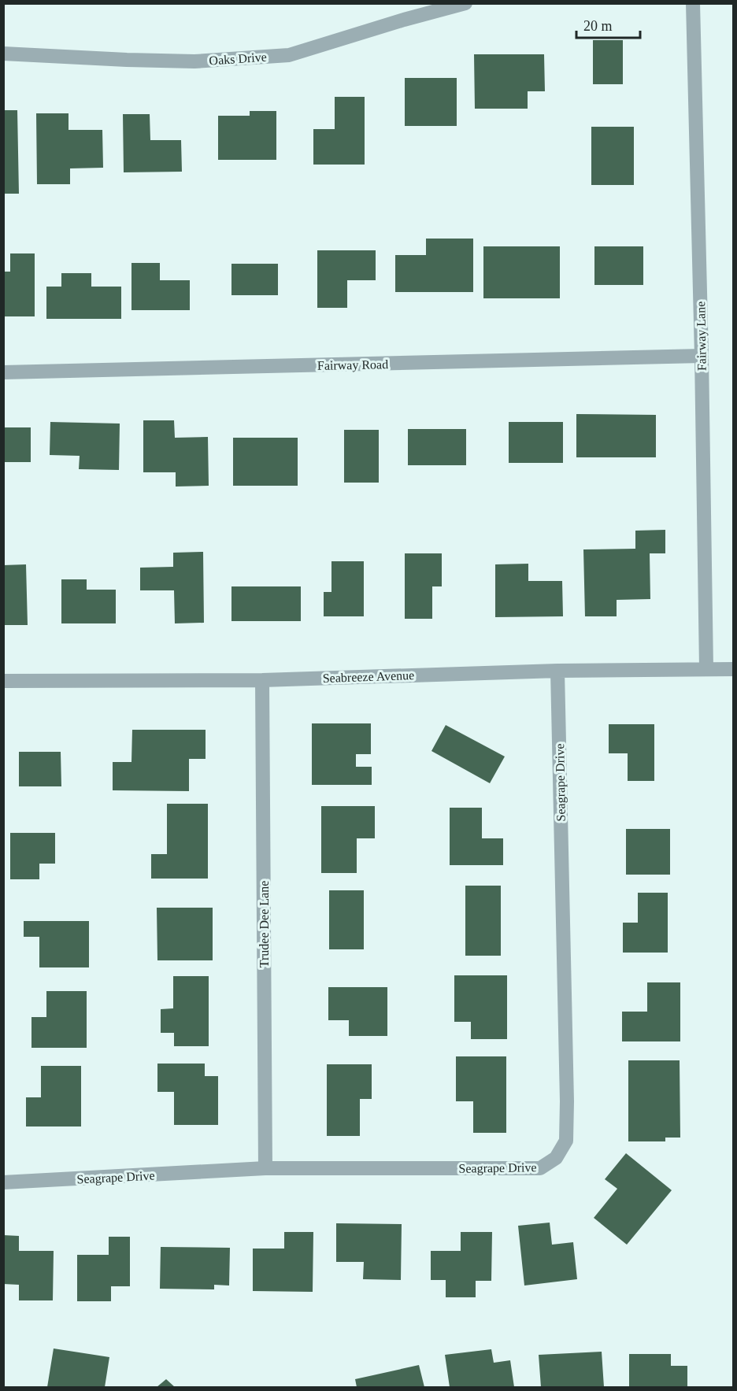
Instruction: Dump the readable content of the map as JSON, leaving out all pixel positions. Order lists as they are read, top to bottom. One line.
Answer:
{"streets":{"street":["Oaks Drive","Fairway Lane","Fairway Road","Seabreeze Avenue","Seagrape Drive","Trudee Dee Lane"]},"crossings":[["Fairway Lane","Fairway Road"],["Fairway Lane","Seabreeze Avenue"],["Seabreeze Avenue","Seagrape Drive"],["Seabreeze Avenue","Trudee Dee Lane"],["Seagrape Drive","Trudee Dee Lane"]],"scale_bar":"20 m"}
